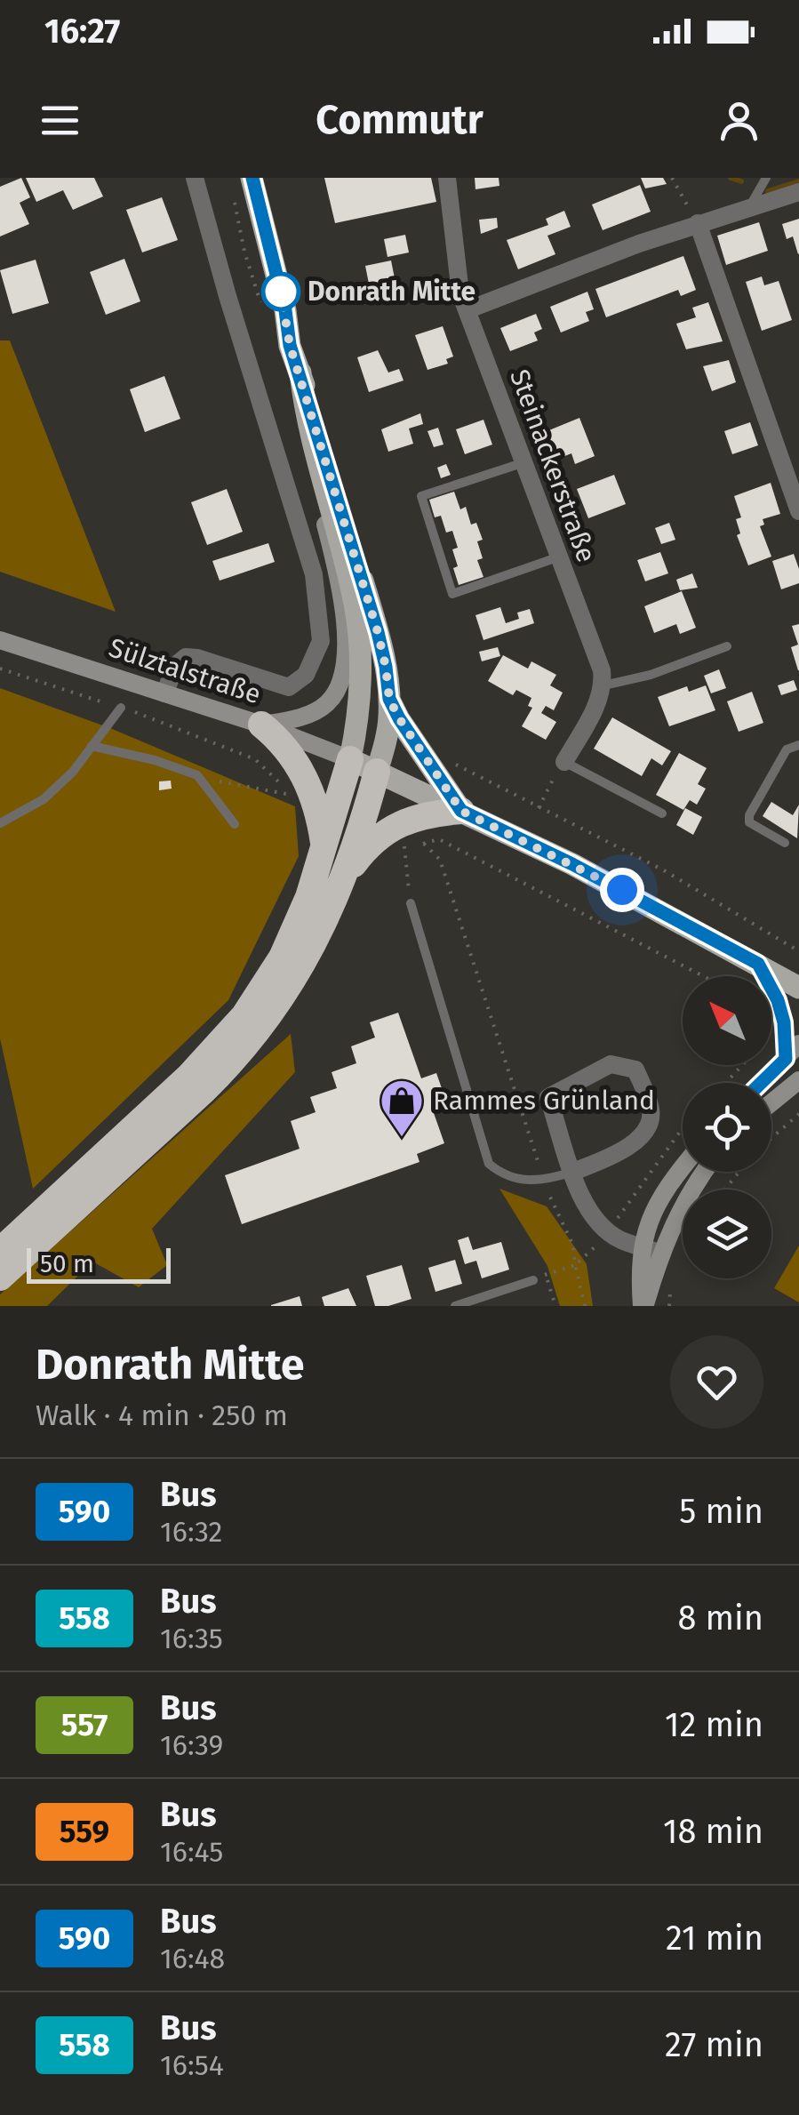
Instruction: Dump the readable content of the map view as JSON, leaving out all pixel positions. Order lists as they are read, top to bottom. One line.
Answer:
{"streets":{"main road":["Sülztalstraße"],"street":["Steinackerstraße"]},"places":{"other":["Donrath Mitte"],"shop":["Rammes Grünland"]},"lines":["bus line 590"],"scale_bar":"50 m","north":"top left","page":{"status":"16:27","header":"Commutr","scale":"50 m","heading":["Donrath Mitte","Walk · 4 min · 250 m"],"list":[{"mark":"590","name":"Bus","note":"16:32","value":"5 min"},{"mark":"558","name":"Bus","note":"16:35","value":"8 min"},{"mark":"557","name":"Bus","note":"16:39","value":"12 min"},{"mark":"559","name":"Bus","note":"16:45","value":"18 min"},{"mark":"590","name":"Bus","note":"16:48","value":"21 min"},{"mark":"558","name":"Bus","note":"16:54","value":"27 min"}]}}
